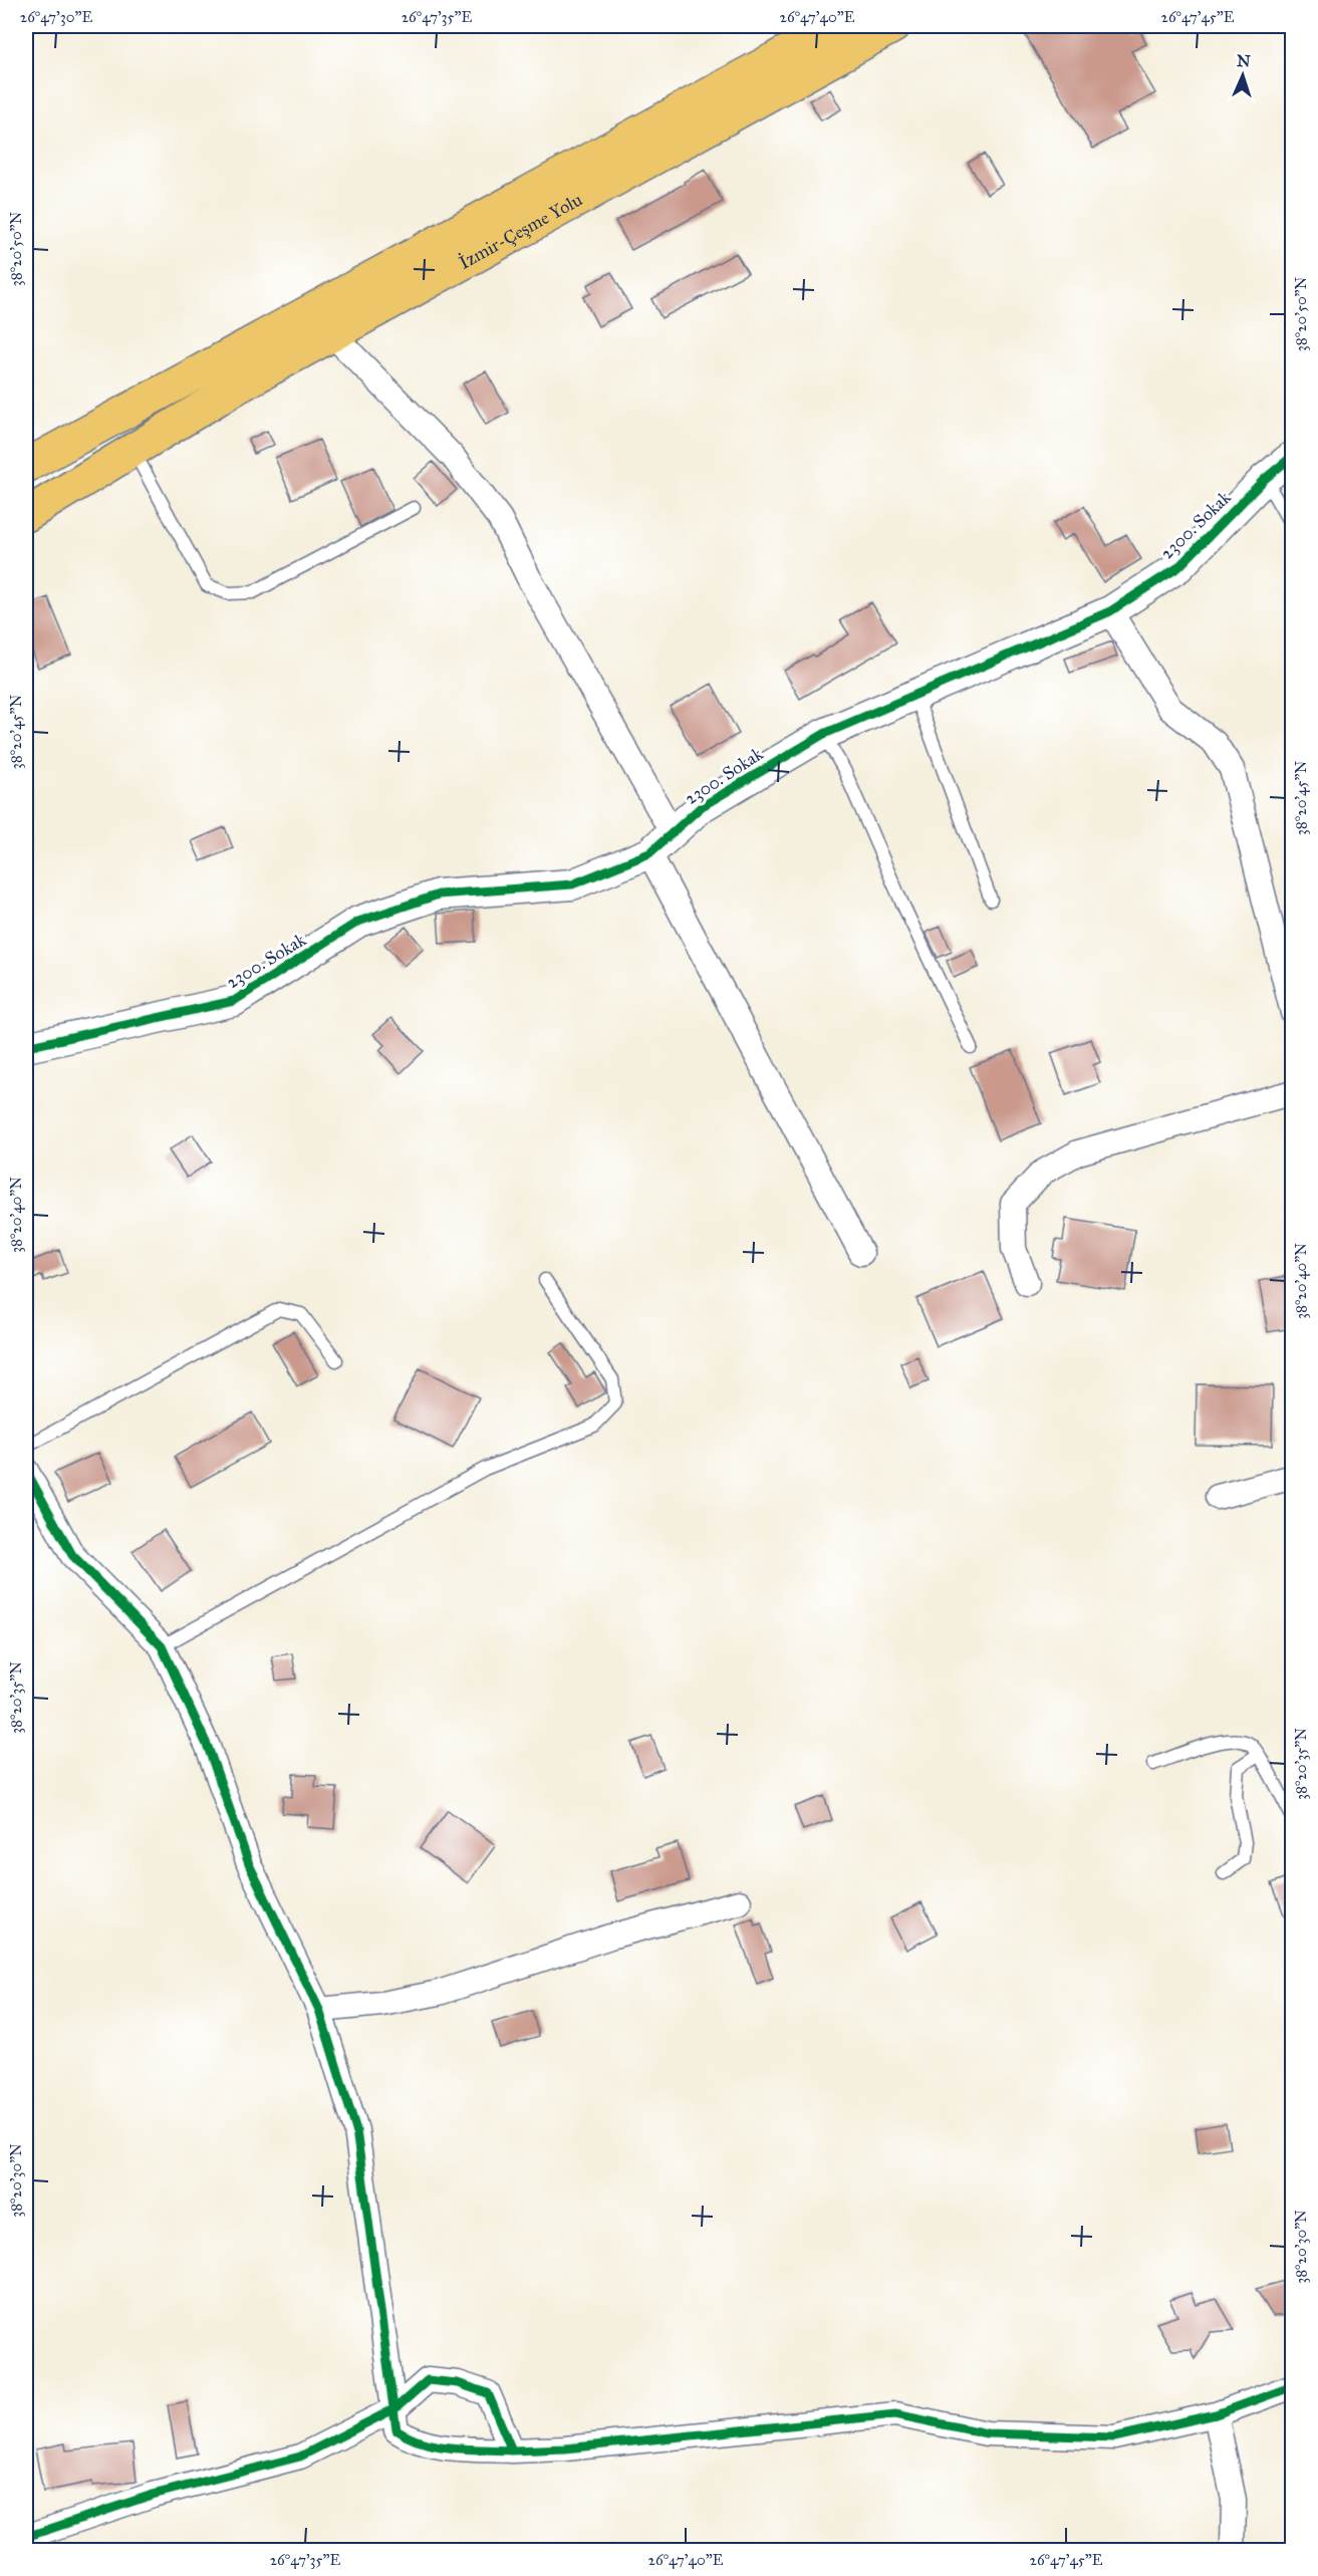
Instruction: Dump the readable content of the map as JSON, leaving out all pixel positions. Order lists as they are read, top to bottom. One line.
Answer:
{"streets":{"highway":["İzmir-Çeşme Yolu"],"street":["2300. Sokak"]},"north":"top","coordinates":["26°47'30\"E","26°47'35\"E","26°47'40\"E","26°47'45\"E","38°20'50\"N","38°20'45\"N","38°20'40\"N","38°20'35\"N","38°20'30\"N"]}
